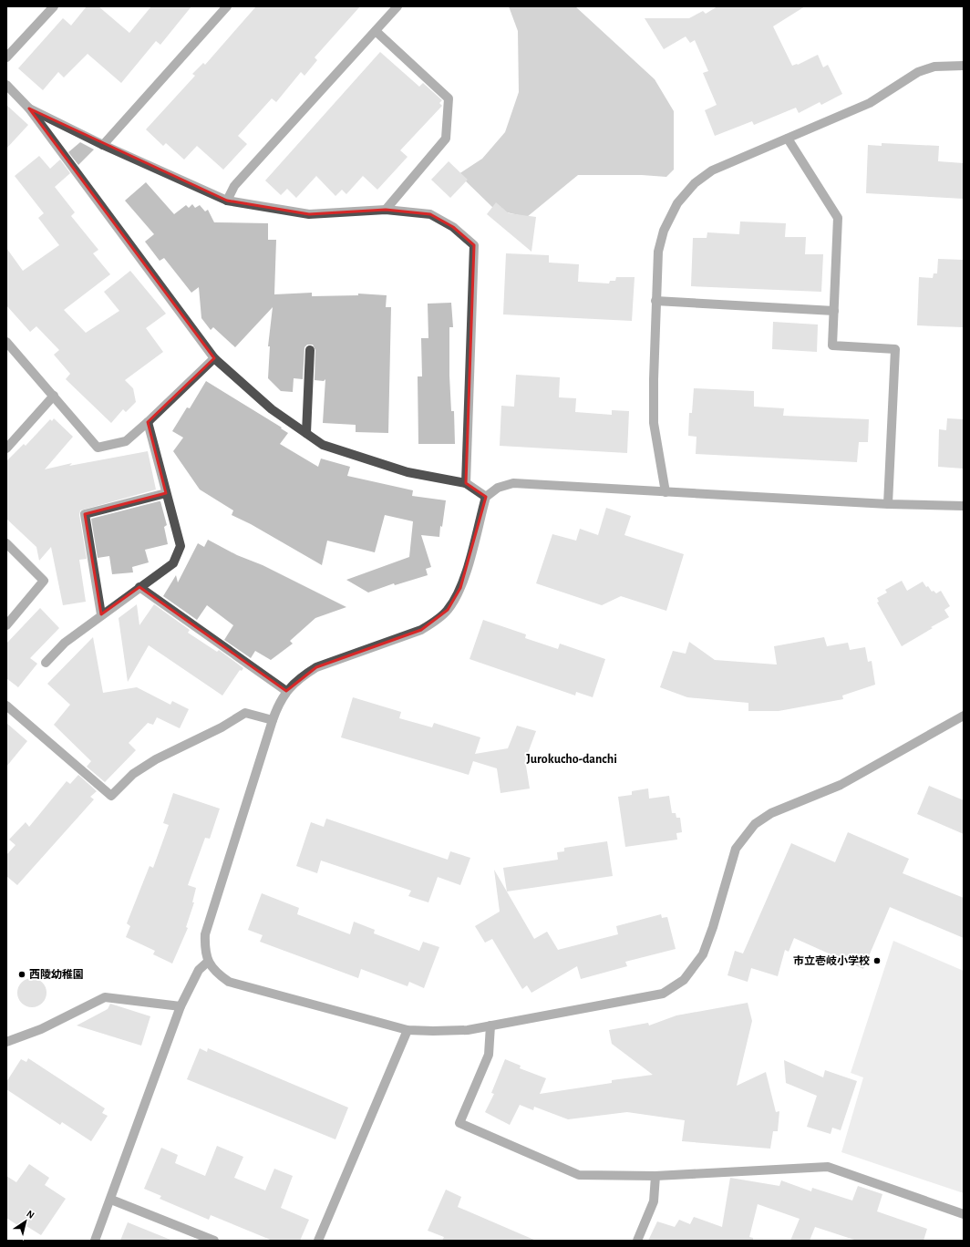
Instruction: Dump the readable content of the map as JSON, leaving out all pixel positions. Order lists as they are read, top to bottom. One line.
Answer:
{"districts":["Jurokucho-danchi"],"places":["市立壱岐小学校","西陵幼稚園"],"north":"top right"}
